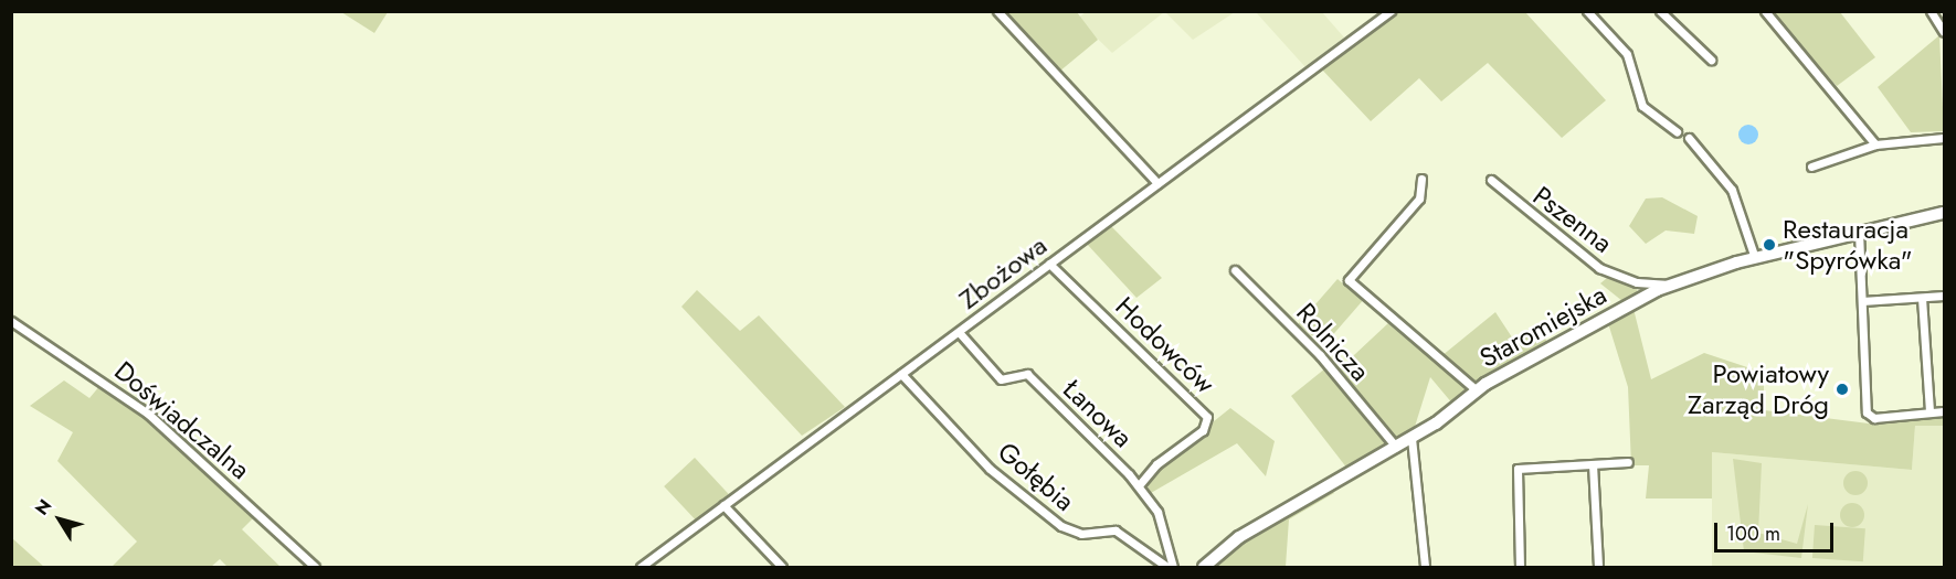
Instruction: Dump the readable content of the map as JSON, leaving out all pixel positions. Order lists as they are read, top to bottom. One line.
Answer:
{"streets":{"street":["Pszenna","Zbożowa","Staromiejska","Rolnicza","Hodowców","Łanowa","Doświadczalna","Gołębia"]},"crossings":[["Pszenna","Staromiejska"],["Zbożowa","Hodowców"],["Zbożowa","Łanowa"],["Zbożowa","Gołębia"],["Staromiejska","Rolnicza"],["Hodowców","Łanowa"]],"places":["Restauracja \"Spyrówka\"","Powiatowy Zarząd Dróg"],"scale_bar":"100 m","north":"top left"}
